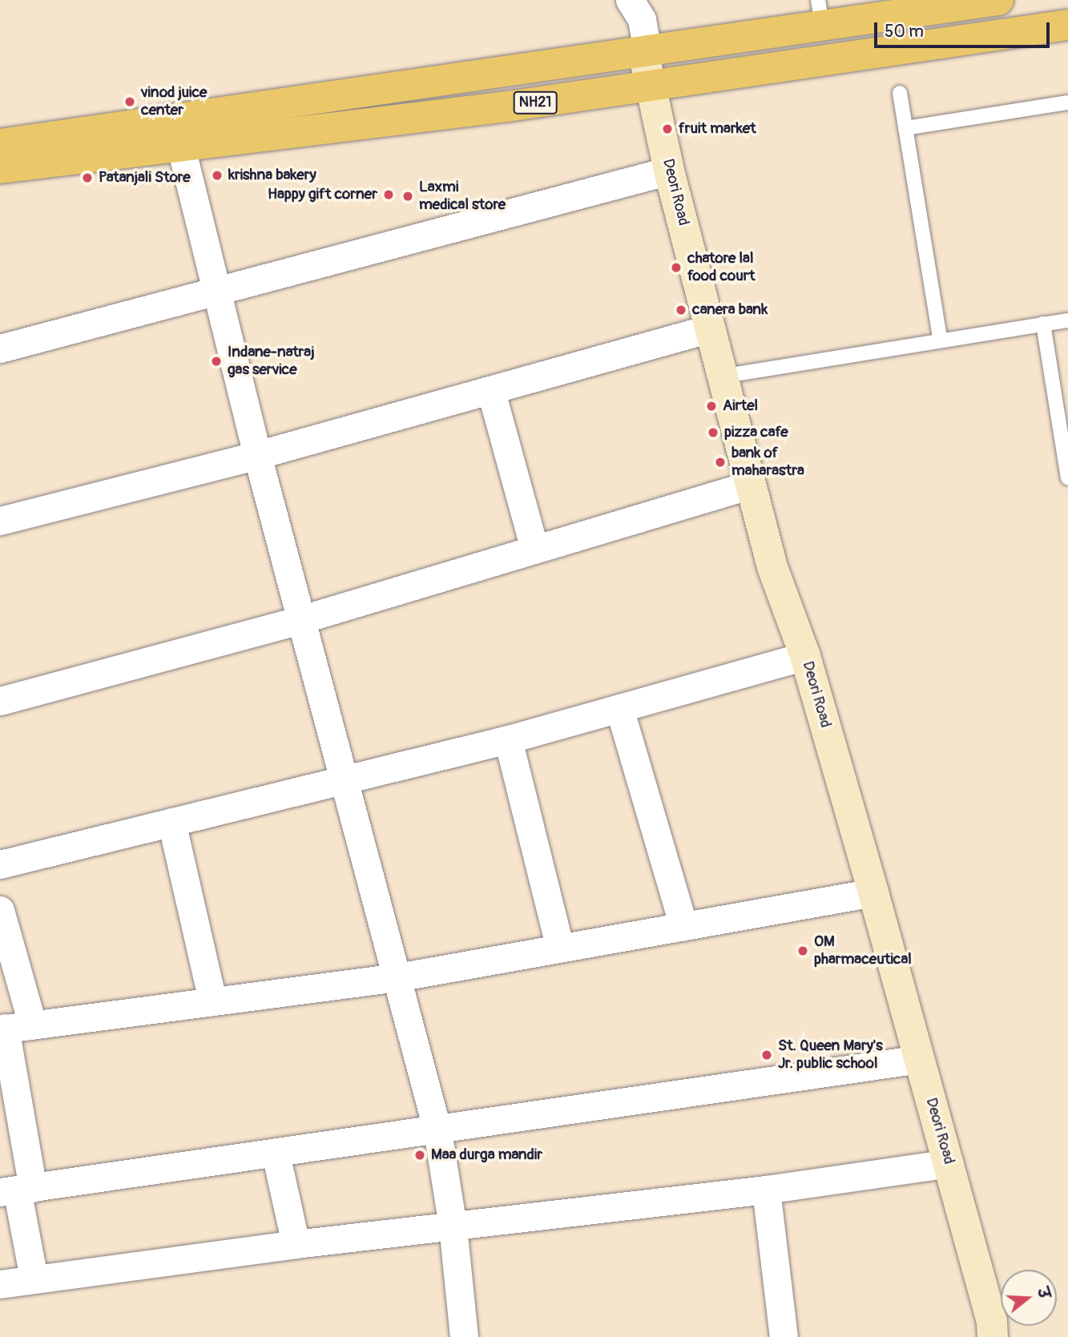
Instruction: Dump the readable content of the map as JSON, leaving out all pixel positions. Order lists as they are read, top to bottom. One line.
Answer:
{"streets":{"highway":["NH21"],"street":["Deori Road"]},"crossings":[["NH21","Deori Road"]],"places":["vinod juice center","fruit market","krishna bakery","Patanjali Store","Happy gift corner","Laxmi medical store","chatore lal food court","canera bank","Indane-natraj gas service","Airtel","pizza cafe","bank of maharastra","OM pharmaceutical","St. Queen Mary's Jr. public school","Maa durga mandir"],"scale_bar":"50 m","north":"right"}
